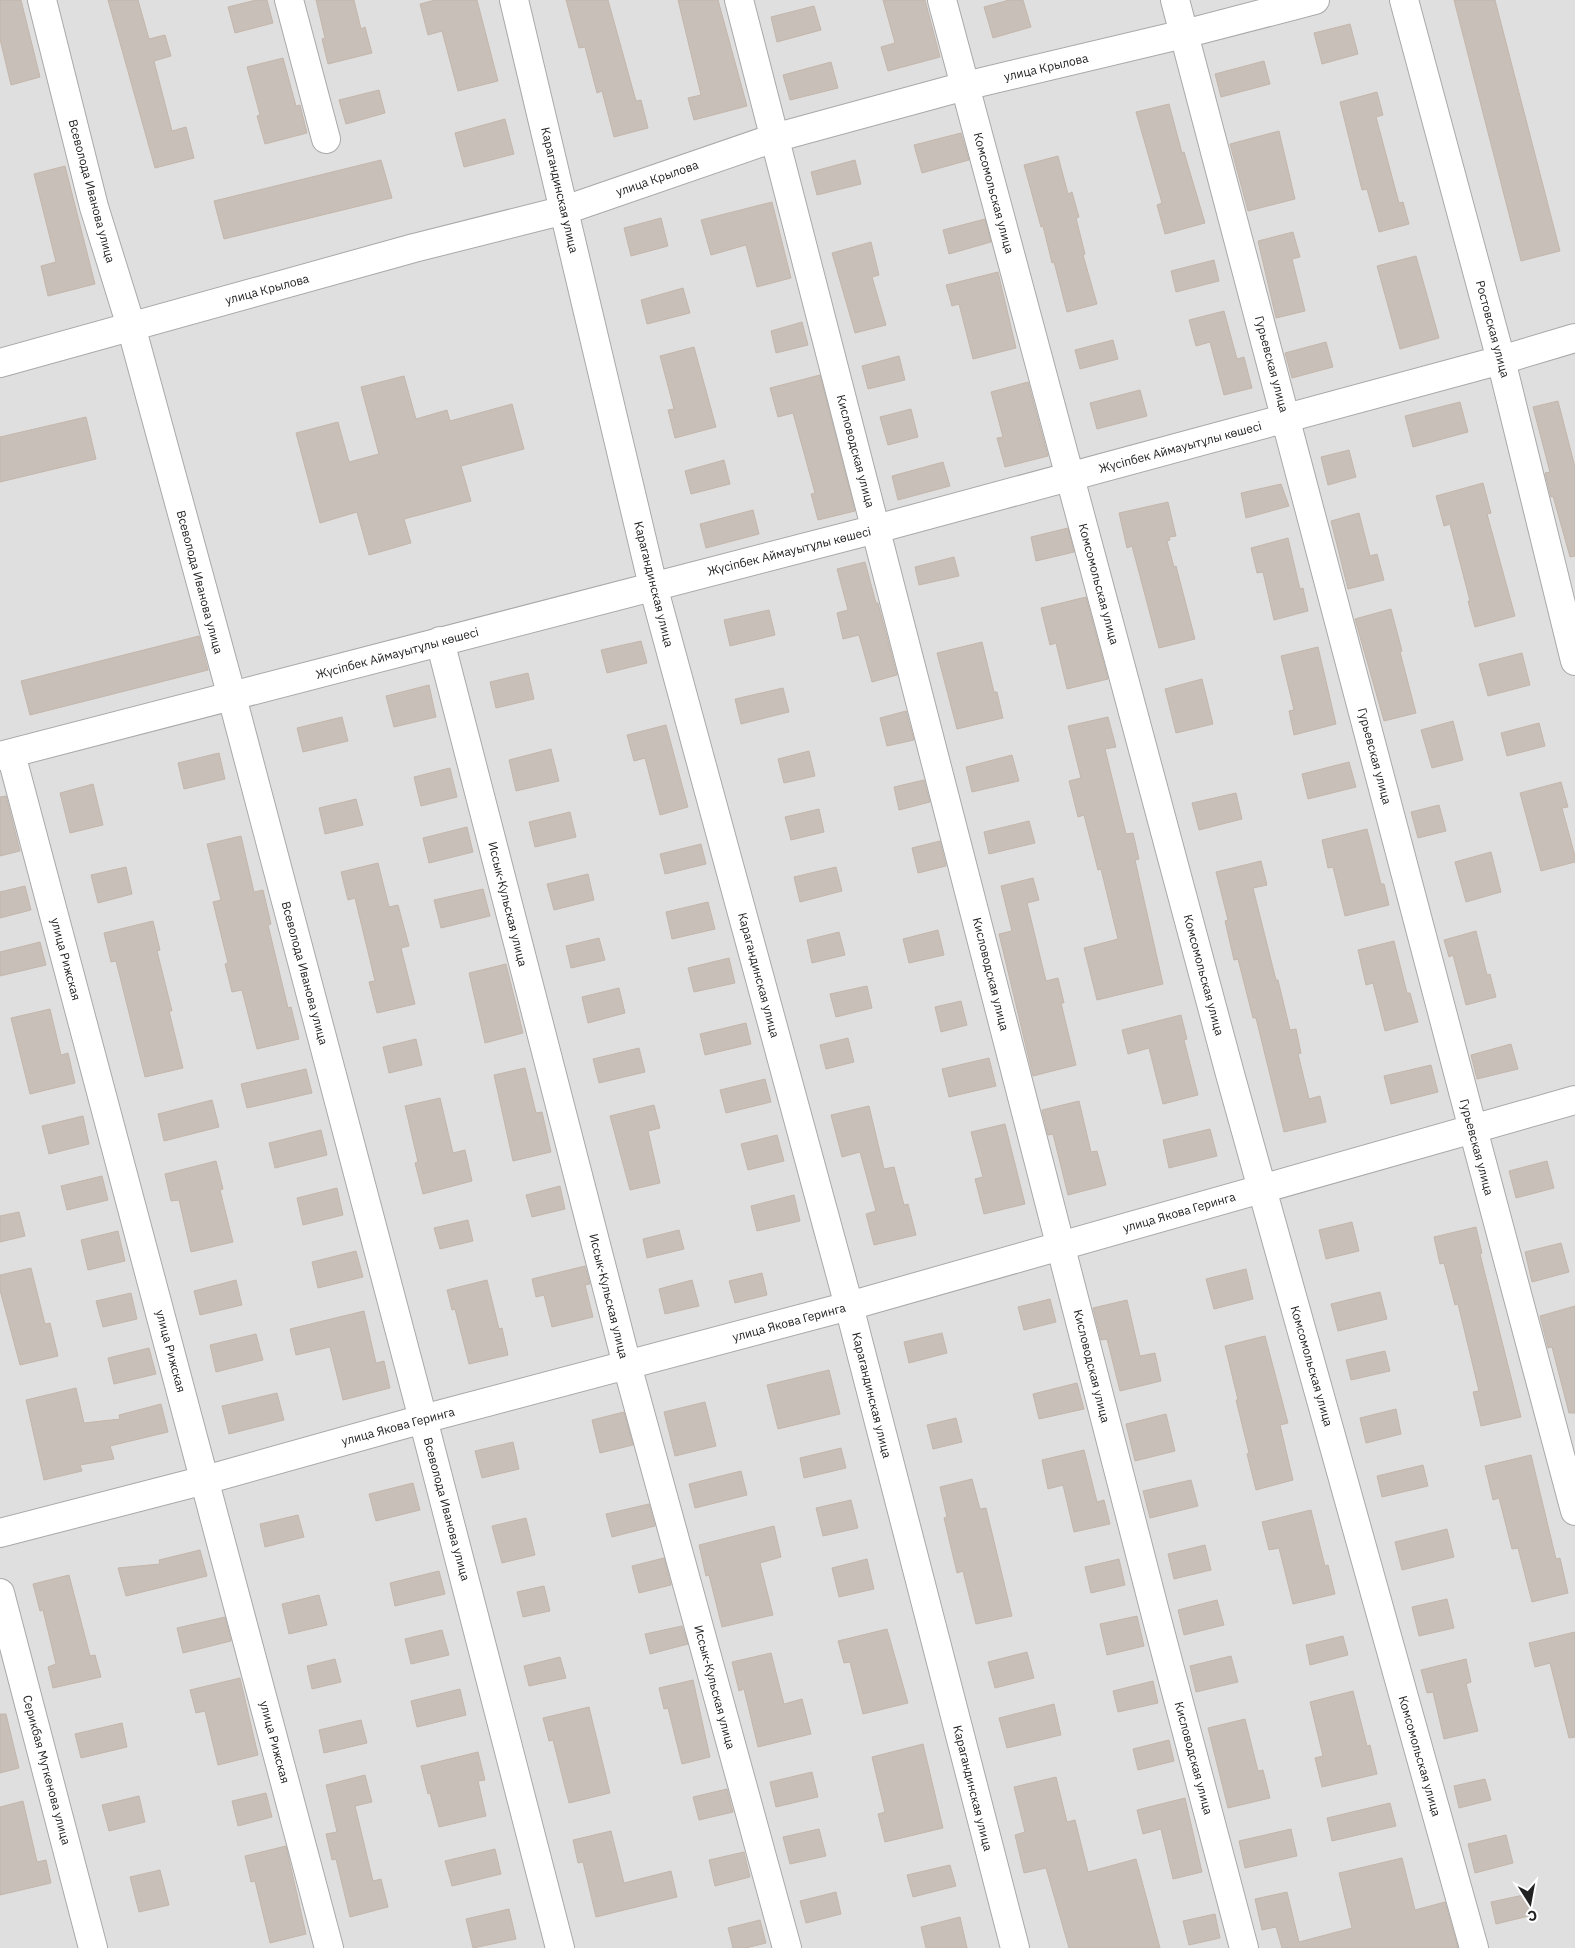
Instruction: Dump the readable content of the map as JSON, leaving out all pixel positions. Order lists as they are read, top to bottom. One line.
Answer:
{"streets":{"street":["улица Крылова","Карагандинская улица","Всеволода Иванова улица","Комсомольская улица","Ростовская улица","Гурьевская улица","Жүсіпбек Аймауытұлы көшесі","Кисловодская улица","Иссык-Кульская улица","улица Рижская","улица Якова Геринга","Серикбая Муткенова улица"]},"crossings":[["улица Крылова","Карагандинская улица"],["улица Крылова","Всеволода Иванова улица"],["улица Крылова","Комсомольская улица"],["улица Крылова","Гурьевская улица"],["улица Крылова","Кисловодская улица"],["Карагандинская улица","Жүсіпбек Аймауытұлы көшесі"],["Карагандинская улица","улица Якова Геринга"],["Всеволода Иванова улица","Жүсіпбек Аймауытұлы көшесі"],["Всеволода Иванова улица","улица Якова Геринга"],["Комсомольская улица","Жүсіпбек Аймауытұлы көшесі"],["Комсомольская улица","улица Якова Геринга"],["Ростовская улица","Жүсіпбек Аймауытұлы көшесі"],["Гурьевская улица","Жүсіпбек Аймауытұлы көшесі"],["Гурьевская улица","улица Якова Геринга"],["Жүсіпбек Аймауытұлы көшесі","Кисловодская улица"],["Жүсіпбек Аймауытұлы көшесі","Иссык-Кульская улица"],["Жүсіпбек Аймауытұлы көшесі","улица Рижская"],["Кисловодская улица","улица Якова Геринга"],["Иссык-Кульская улица","улица Якова Геринга"],["улица Рижская","улица Якова Геринга"]],"north":"bottom"}
